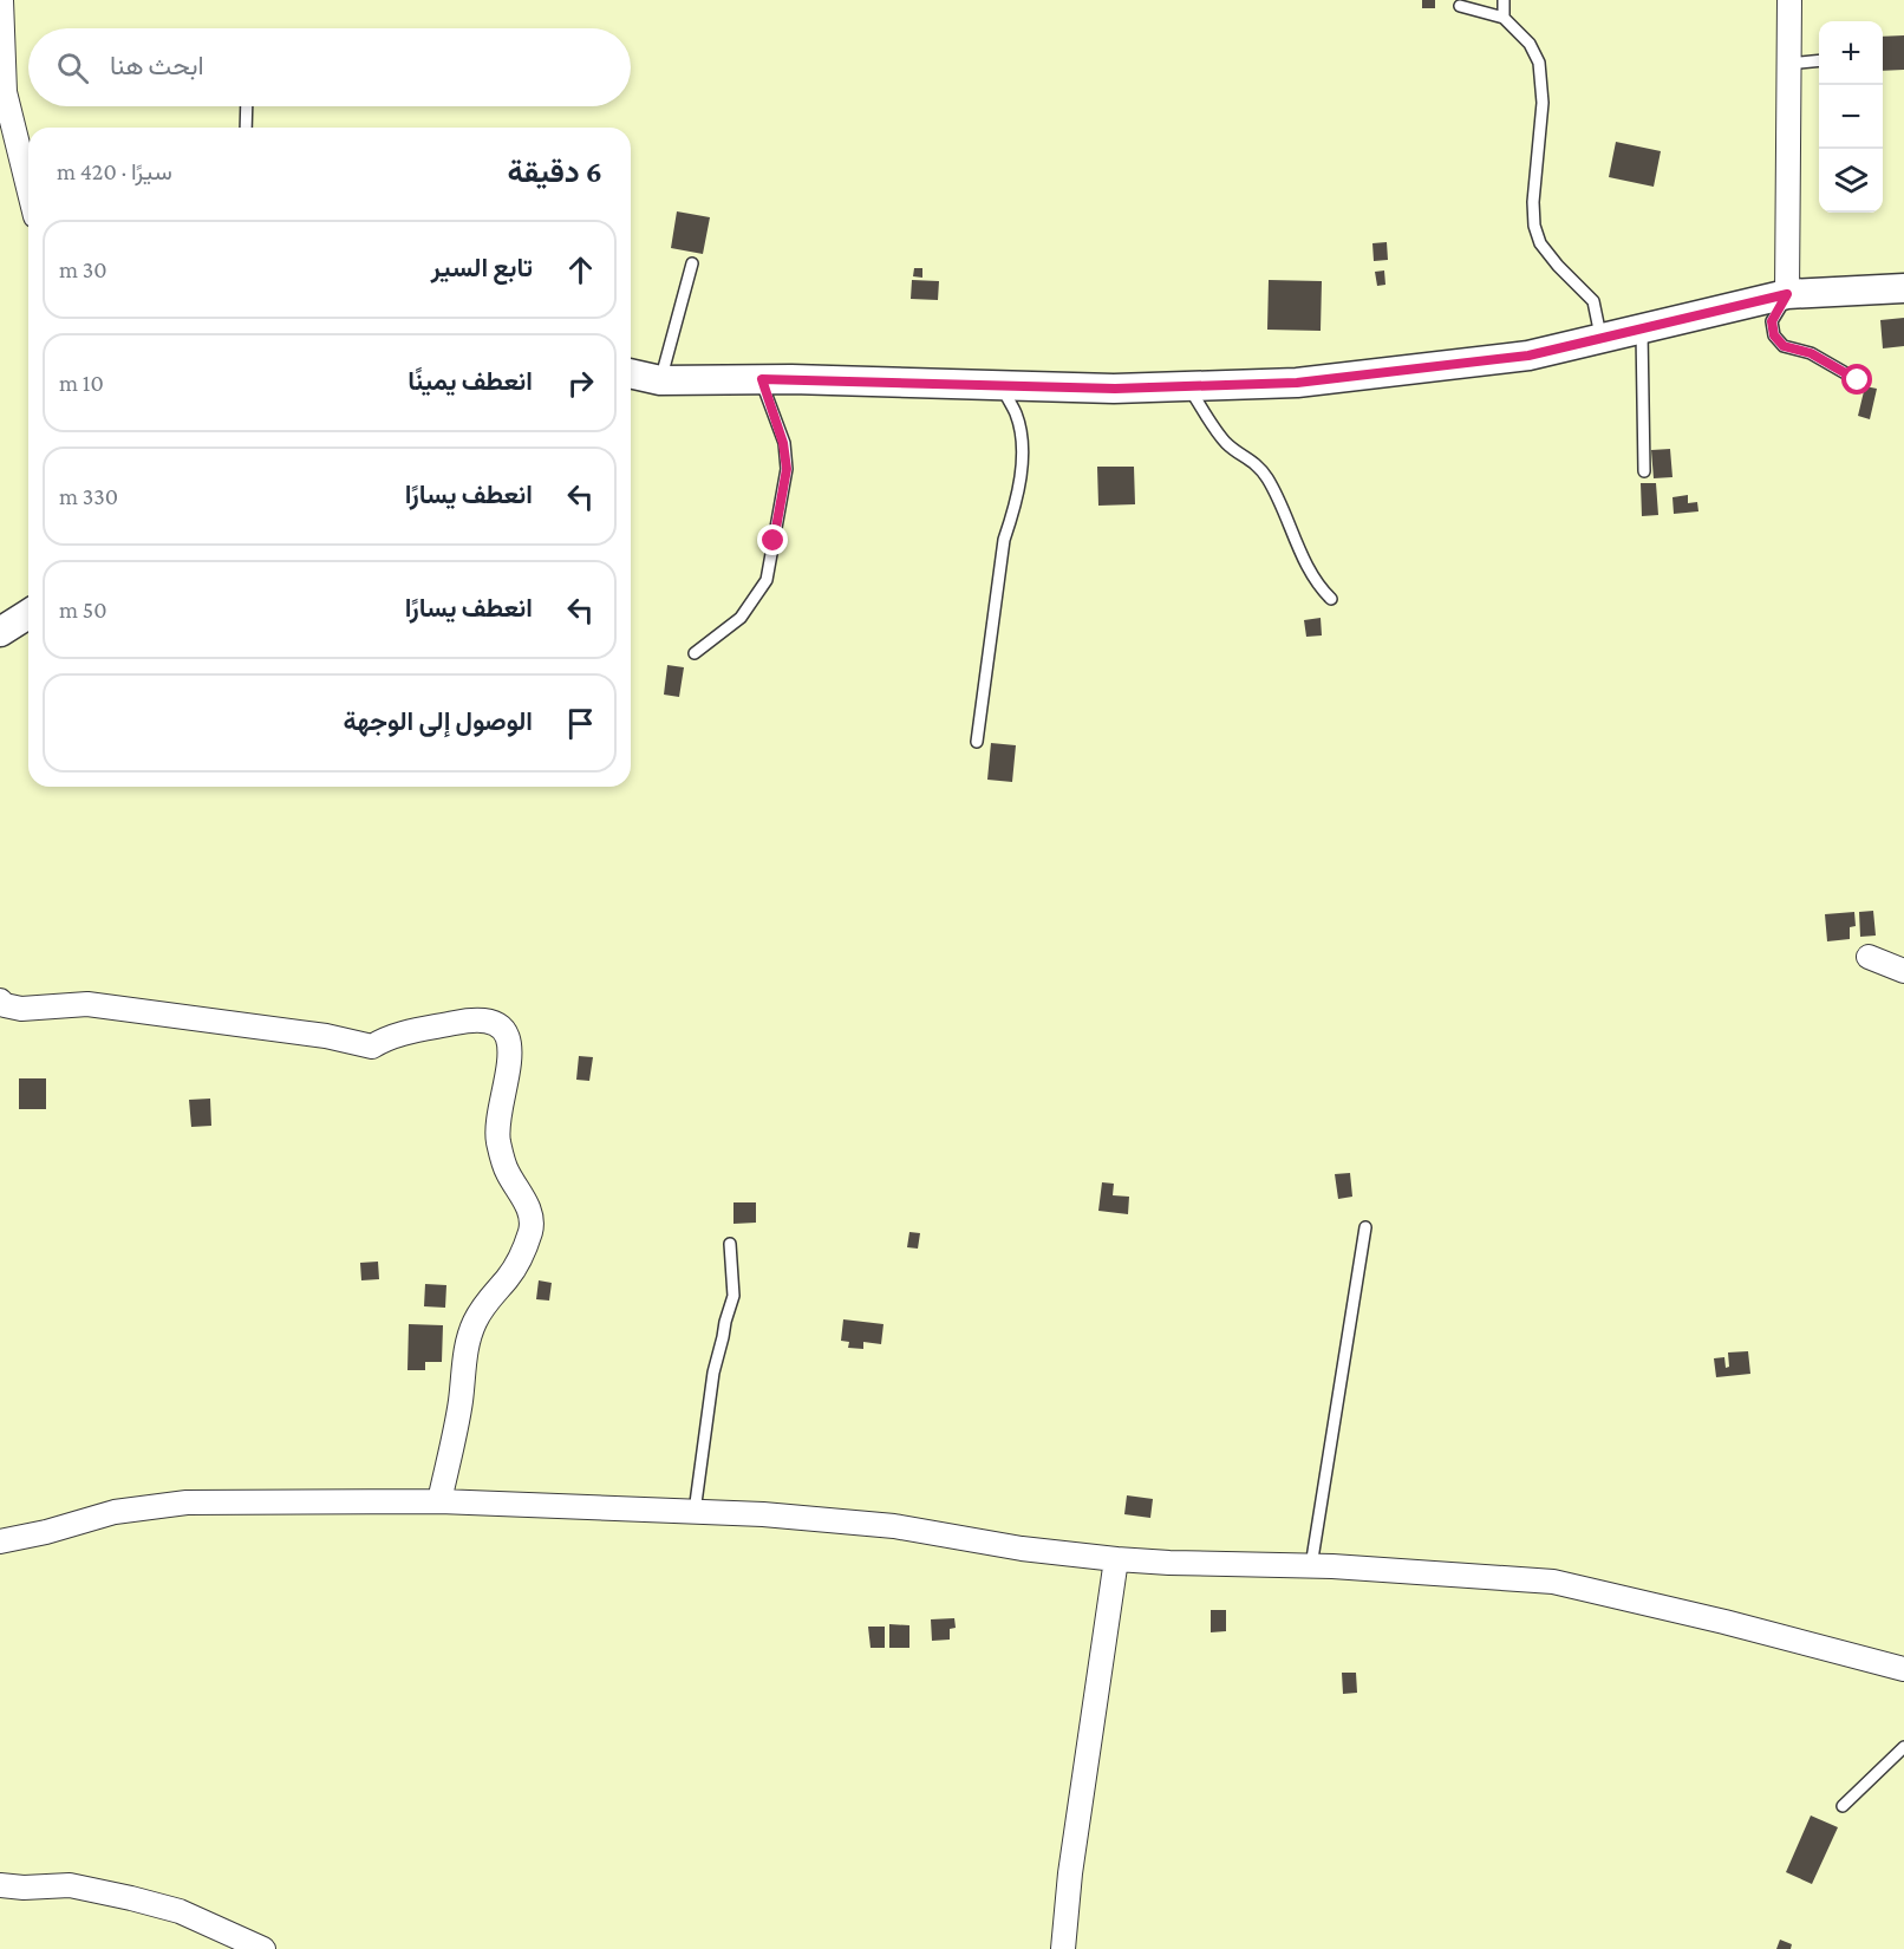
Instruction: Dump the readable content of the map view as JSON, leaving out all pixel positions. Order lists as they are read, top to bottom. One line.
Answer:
{"page":{"map_buttons":["+","−"],"search":"ابحث هنا","heading":["6 دقيقة","سيرًا · 420 m"],"list":[["تابع السير","30 m"],["انعطف يمينًا","10 m"],["انعطف يسارًا","330 m"],["انعطف يسارًا","50 m"],"الوصول إلى الوجهة"]}}
